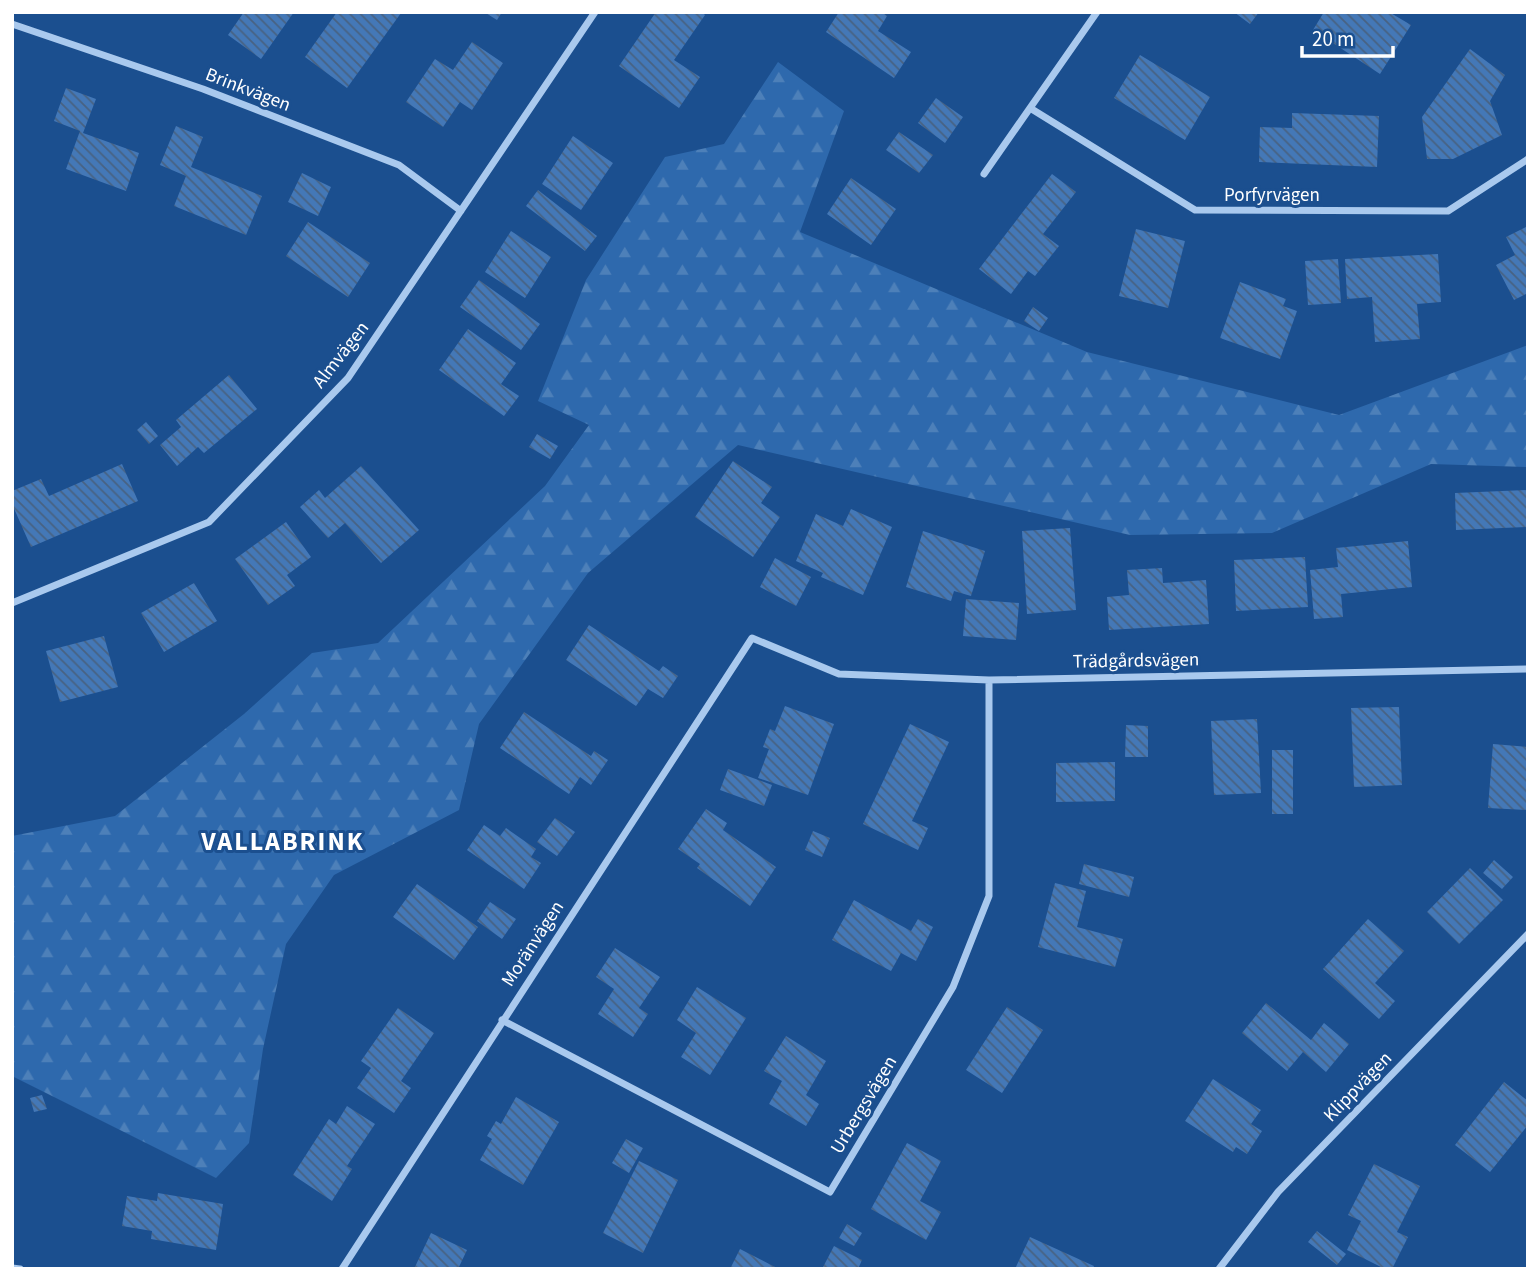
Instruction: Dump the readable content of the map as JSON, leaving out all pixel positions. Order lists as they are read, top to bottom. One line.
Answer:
{"streets":{"street":["Brinkvägen","Porfyrvägen","Almvägen","Trädgårdsvägen","Moränvägen","Klippvägen","Urbergsvägen"]},"crossings":[["Brinkvägen","Almvägen"],["Trädgårdsvägen","Moränvägen"],["Trädgårdsvägen","Urbergsvägen"],["Moränvägen","Urbergsvägen"]],"districts":["VALLABRINK"],"scale_bar":"20 m"}
